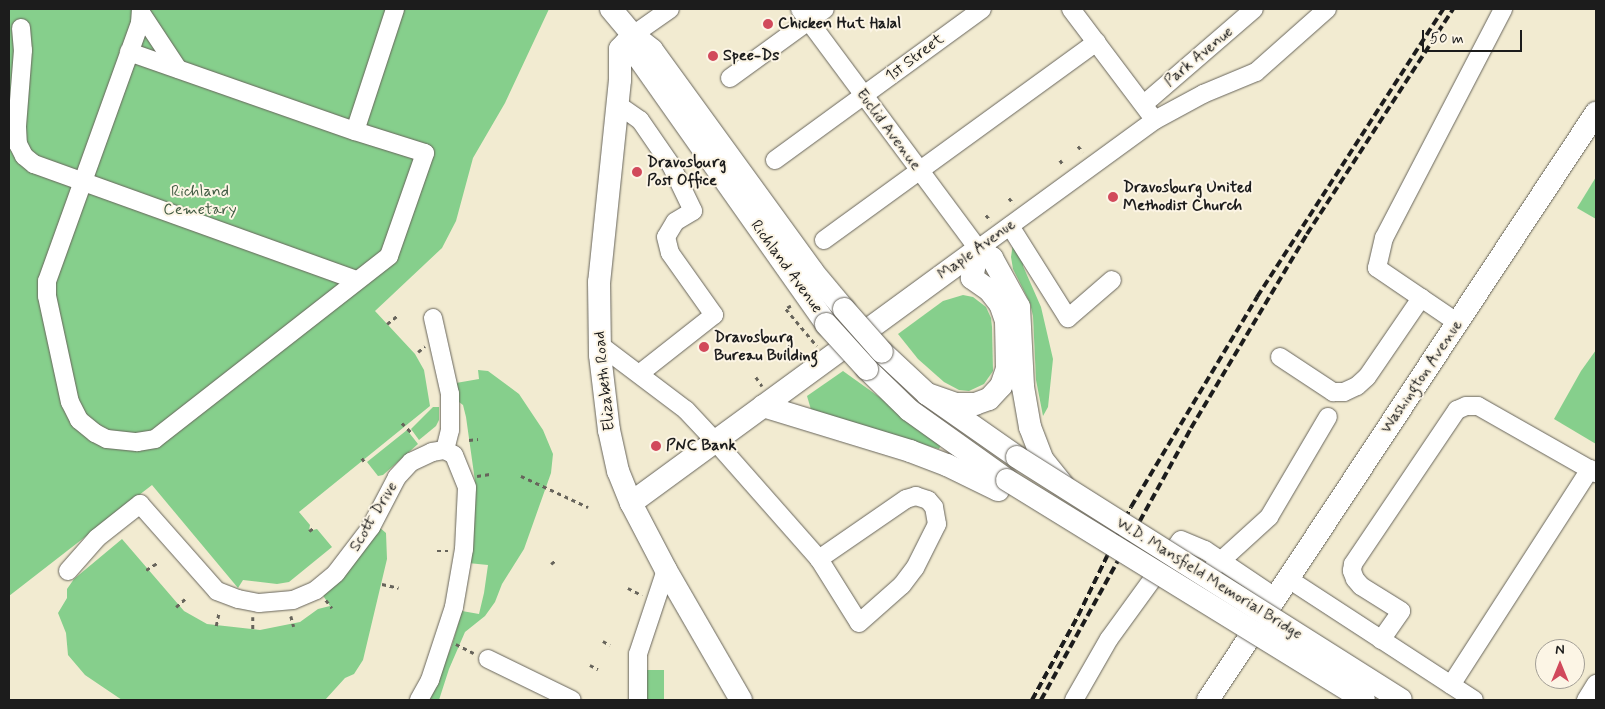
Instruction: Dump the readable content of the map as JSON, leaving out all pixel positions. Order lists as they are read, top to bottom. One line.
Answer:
{"streets":{"main road":["Maple Avenue","Richland Avenue","Washington Avenue","Elizabeth Road","W.D. Mansfield Memorial Bridge"],"street":["Park Avenue","1st Street","Euclid Avenue","Scott Drive"]},"crossings":[["1st Street","Euclid Avenue"],["Euclid Avenue","Maple Avenue"],["Maple Avenue","Elizabeth Road"],["Richland Avenue","Elizabeth Road"],["Richland Avenue","W.D. Mansfield Memorial Bridge"],["Washington Avenue","W.D. Mansfield Memorial Bridge"]],"parks":["Richland Cemetary"],"places":["Chicken Hut Halal","Spee-Ds","Dravosburg Post Office","Dravosburg United Methodist Church","Dravosburg Bureau Building","PNC Bank"],"scale_bar":"50 m","north":"top"}
